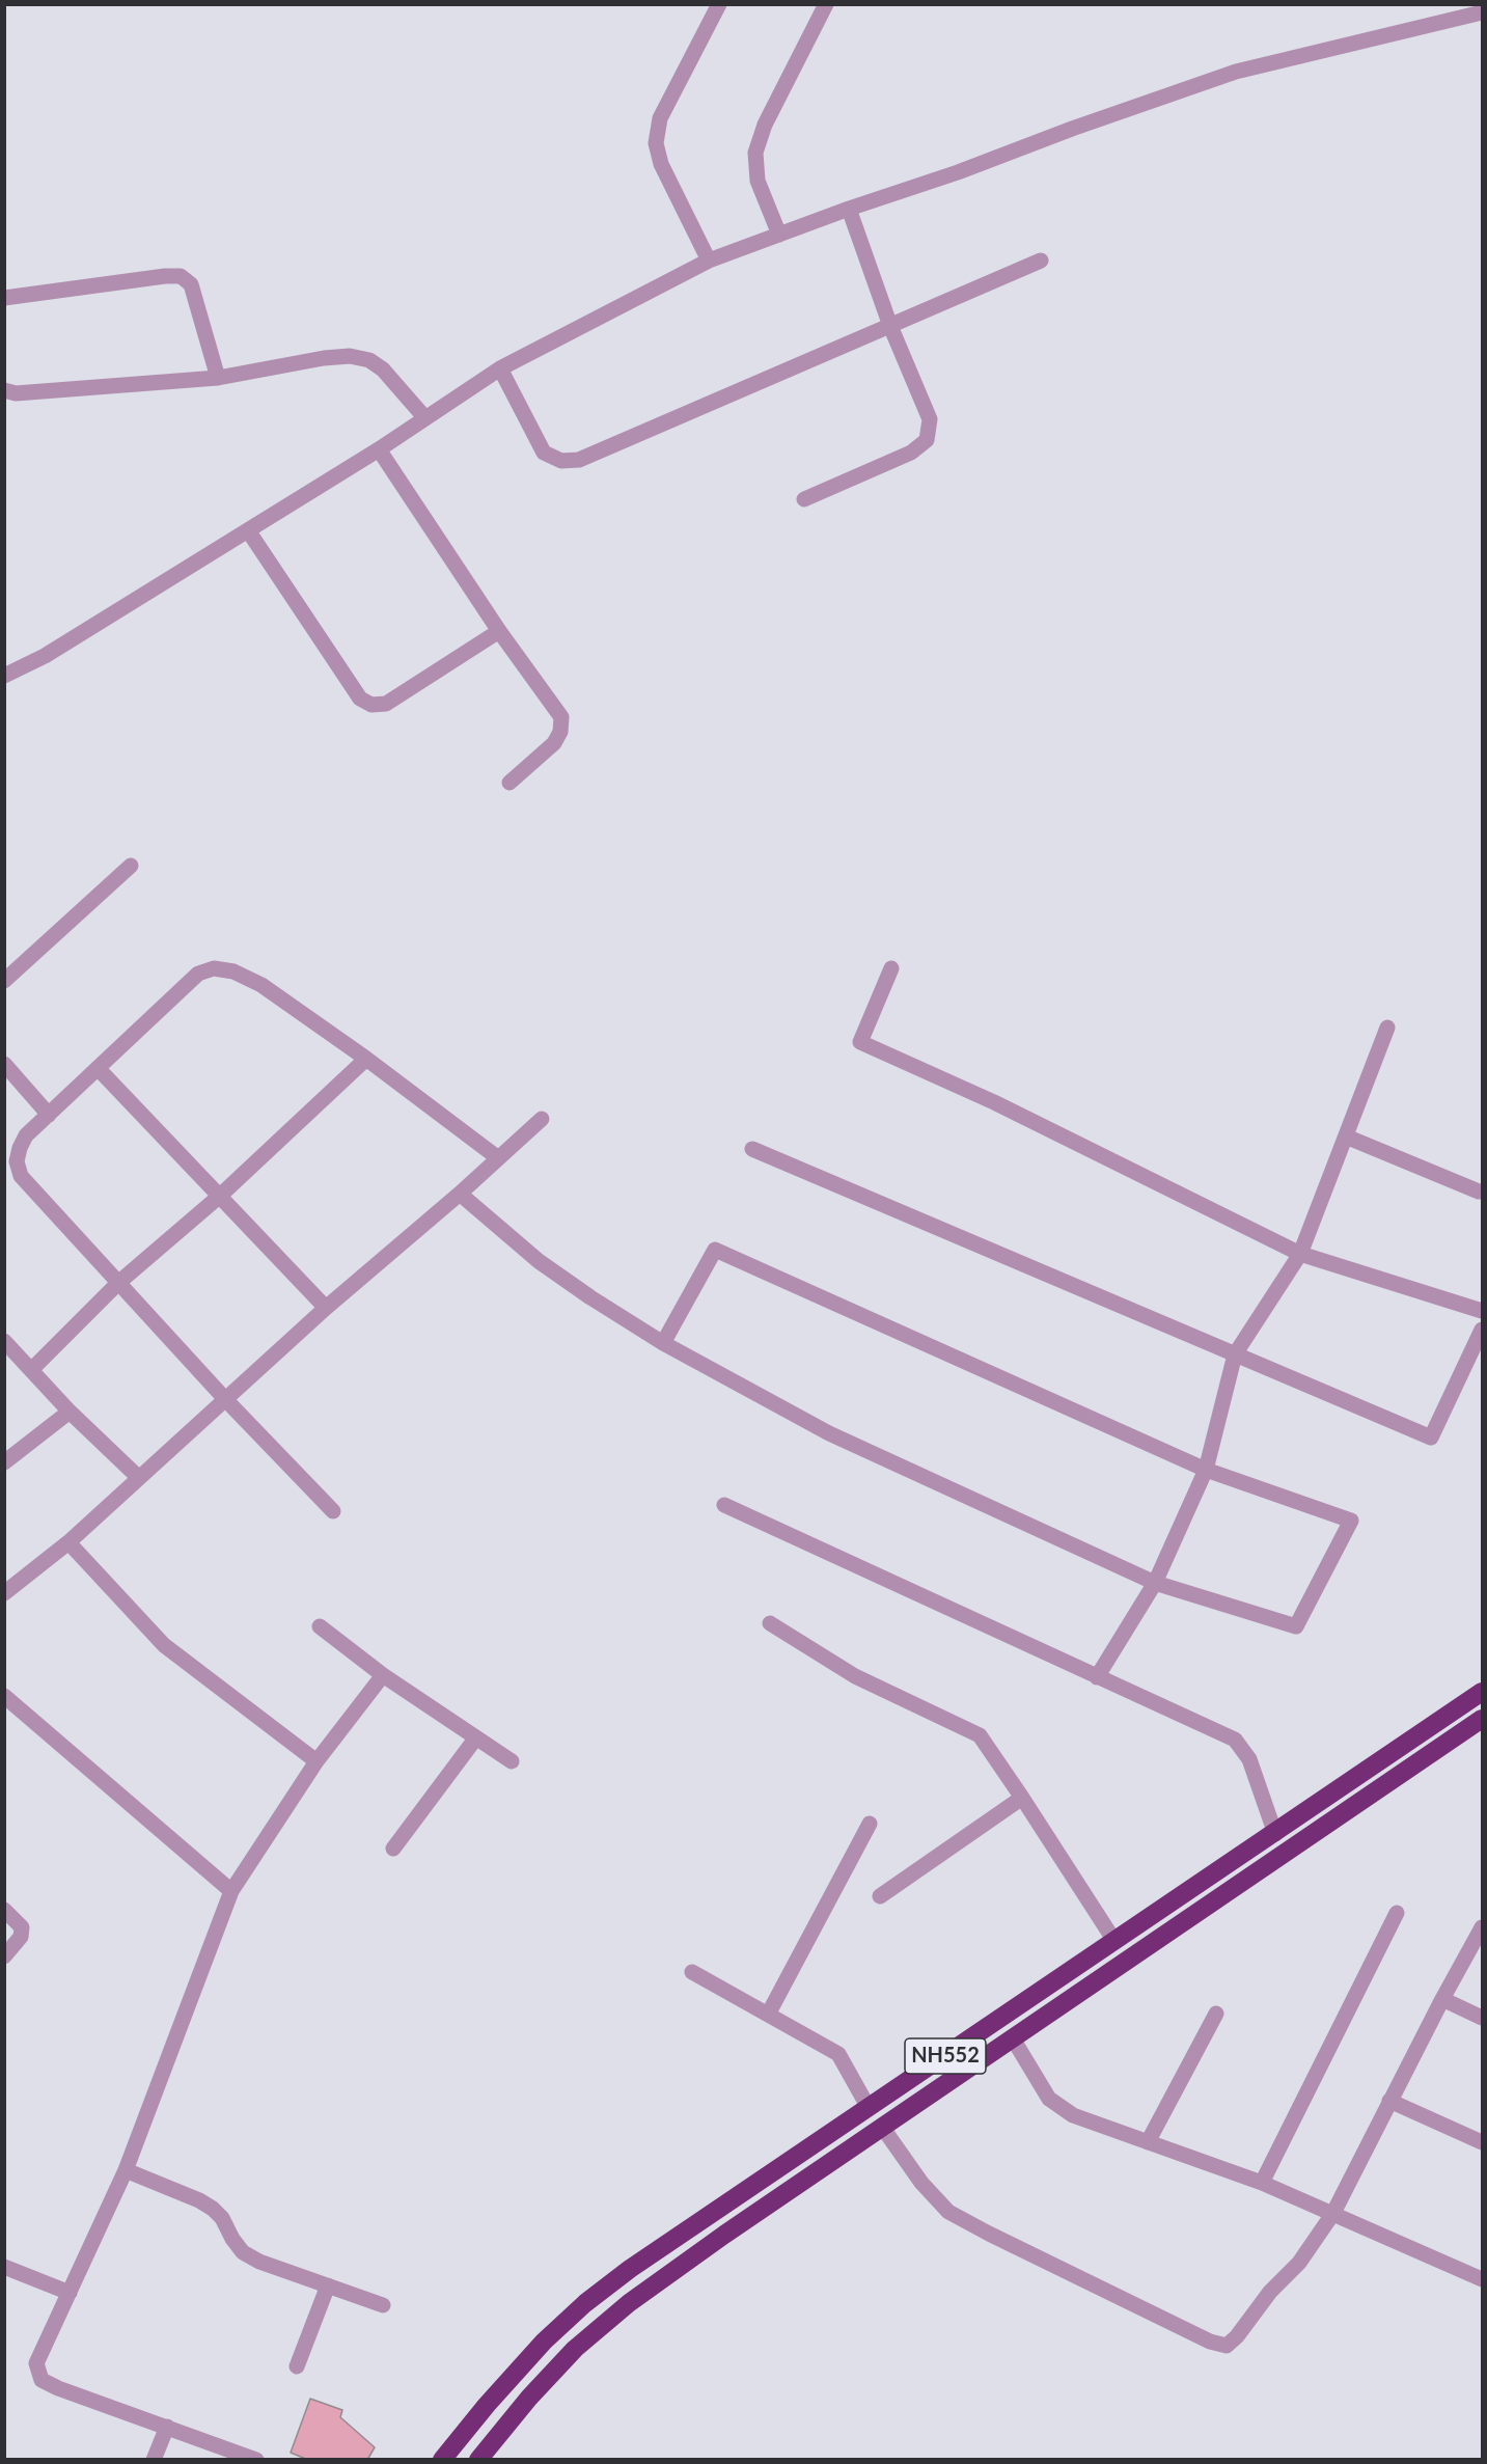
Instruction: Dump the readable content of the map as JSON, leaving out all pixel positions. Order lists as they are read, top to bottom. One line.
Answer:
{"streets":{"highway":["NH552"]}}
